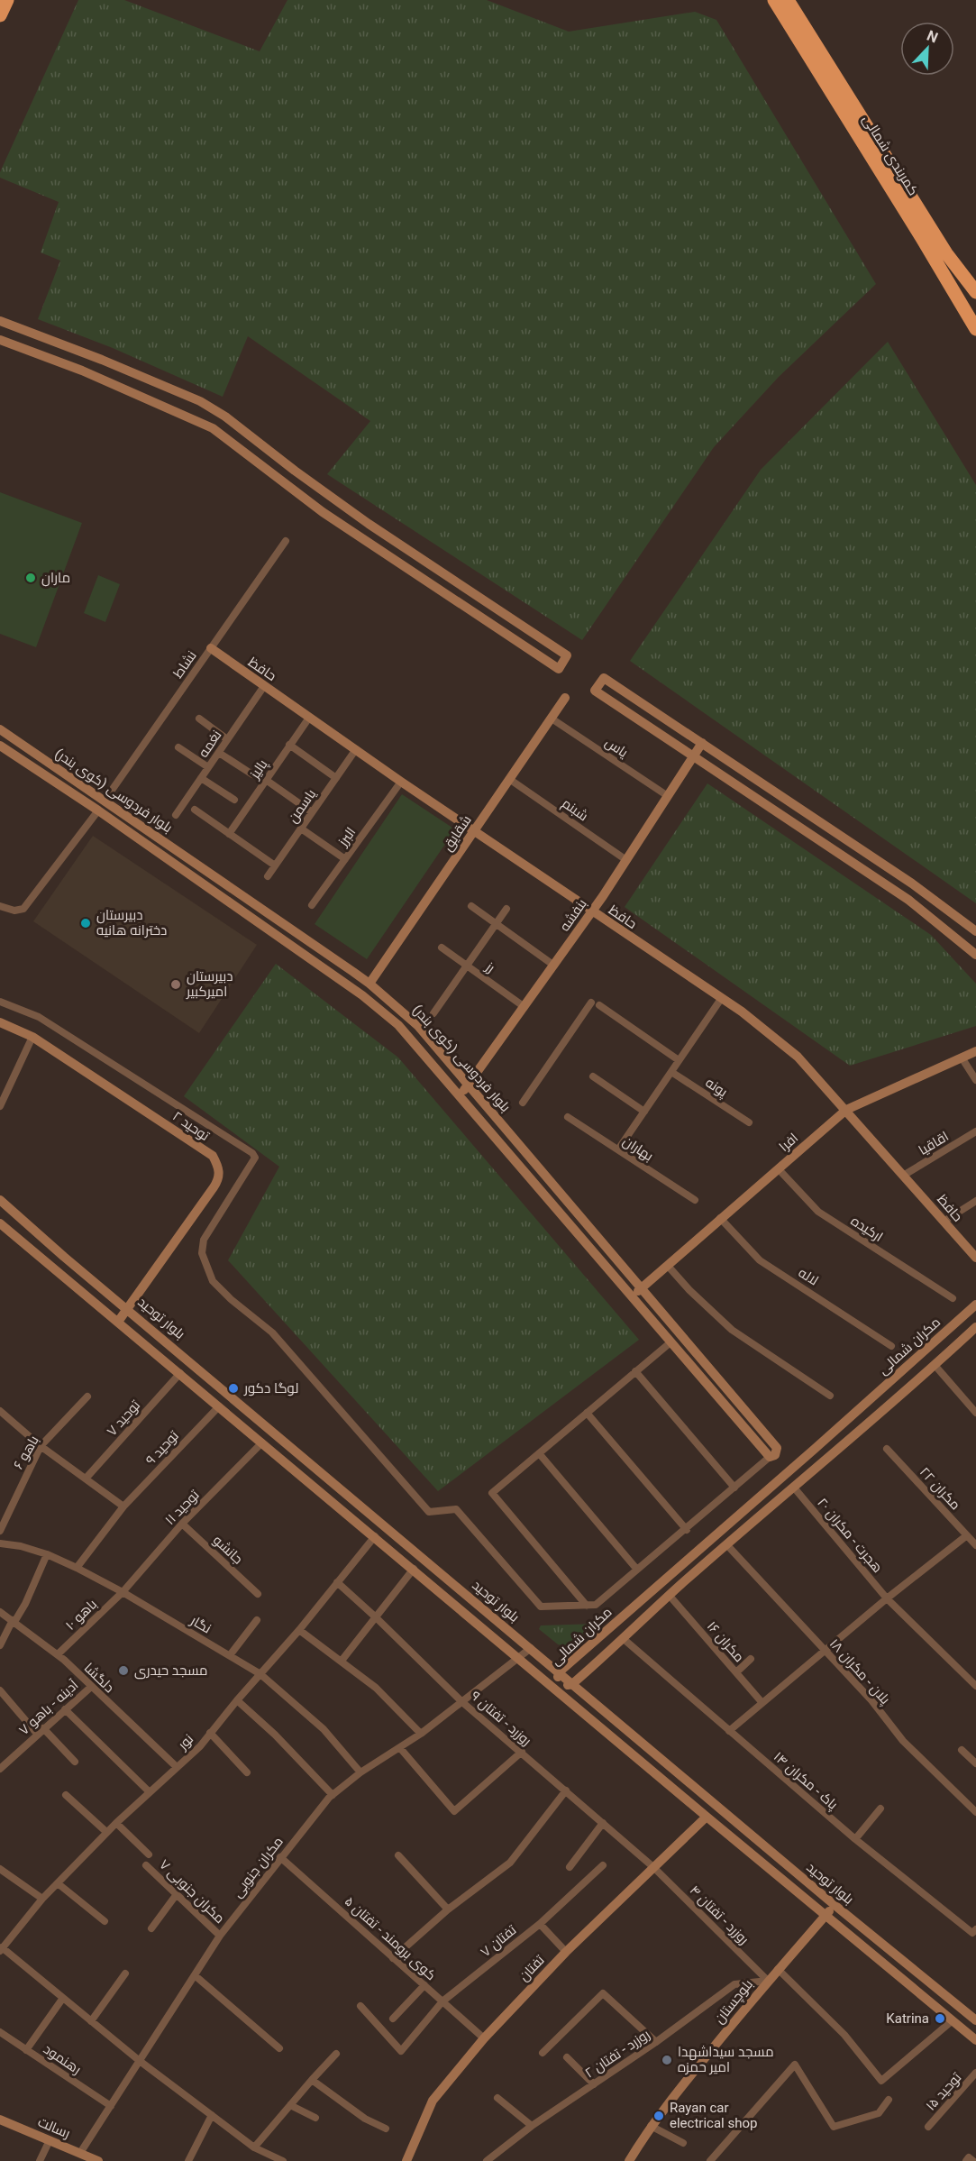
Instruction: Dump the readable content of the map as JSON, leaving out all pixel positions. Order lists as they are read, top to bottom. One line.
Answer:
{"streets":{"highway":["کمربندی شمالی"],"street":["نشاط","حافظ","نغمه","یاس","پالیز","بلوار فردوسی (کوی بندر)","یاسمن","شبنم","شقایق","البرز","بنفشه","رز","پونه","توحید ۲","افرا","اقاقیا","بهاران","ارکیده","لاله","بلوار توحید","مکران شمالی","توحید ۷","توحید ۹","باهو ۶","مکران ۲۲","توحید ۱۱","هجرت - مکران ۲۰","جانشو","باهو ۱۰","نگار","مکران ۱۶","پلان - مکران ۱۸","دلگشا","آدینه - باهو ۷","روزرد - تفتان ۹","نور","پاک - مکران ۱۴","مکران جنوبی","مکران جنوبی ۷","روزرد - تفتان ۴","کوی برومند - تفتان ۵","تفتان ۷","تفتان","بلوچستان","روزرد - تفتان ۲","رهنمود","توحید ۱۵","رسالت"]},"crossings":[["نشاط","حافظ"],["نشاط","بلوار فردوسی (کوی بندر)"],["حافظ","نغمه"],["حافظ","پالیز"],["حافظ","یاسمن"],["حافظ","شقایق"],["حافظ","البرز"],["حافظ","بنفشه"],["حافظ","افرا"],["حافظ","اقاقیا"],["یاس","شقایق"],["یاس","بنفشه"],["بلوار فردوسی (کوی بندر)","شقایق"],["بلوار فردوسی (کوی بندر)","بنفشه"],["بلوار فردوسی (کوی بندر)","افرا"],["شبنم","شقایق"],["شبنم","بنفشه"],["بنفشه","رز"],["توحید ۲","بلوار توحید"],["افرا","ارکیده"],["افرا","لاله"],["بلوار توحید","مکران شمالی"],["بلوار توحید","توحید ۷"],["بلوار توحید","توحید ۹"],["بلوار توحید","توحید ۱۱"],["بلوار توحید","نور"],["بلوار توحید","مکران جنوبی"],["بلوار توحید","تفتان"],["بلوار توحید","بلوچستان"],["مکران شمالی","هجرت - مکران ۲۰"],["مکران شمالی","مکران ۱۶"],["مکران شمالی","پلان - مکران ۱۸"],["مکران شمالی","پاک - مکران ۱۴"],["توحید ۹","نگار"],["توحید ۱۱","جانشو"],["توحید ۱۱","باهو ۱۰"],["توحید ۱۱","نگار"],["باهو ۱۰","نگار"],["باهو ۱۰","دلگشا"],["نگار","نور"],["نگار","مکران جنوبی"],["دلگشا","آدینه - باهو ۷"],["دلگشا","نور"],["روزرد - تفتان ۹","نور"],["روزرد - تفتان ۹","مکران جنوبی"],["روزرد - تفتان ۹","روزرد - تفتان ۴"],["روزرد - تفتان ۹","تفتان"],["نور","مکران جنوبی ۷"],["مکران جنوبی","مکران جنوبی ۷"],["مکران جنوبی","کوی برومند - تفتان ۵"],["مکران جنوبی","رهنمود"],["مکران جنوبی","رسالت"],["روزرد - تفتان ۴","تفتان"],["روزرد - تفتان ۴","بلوچستان"],["روزرد - تفتان ۴","روزرد - تفتان ۲"],["کوی برومند - تفتان ۵","تفتان ۷"],["کوی برومند - تفتان ۵","تفتان"],["بلوچستان","روزرد - تفتان ۲"]],"places":["ماران","دبیرستان دخترانه هانیه","دبیرستان امیرکبیر","لوگا دکور","مسجد حیدری","Katrina","مسجد سیداشهدا امیر حمزه","Rayan car electrical shop"],"north":"top right"}
